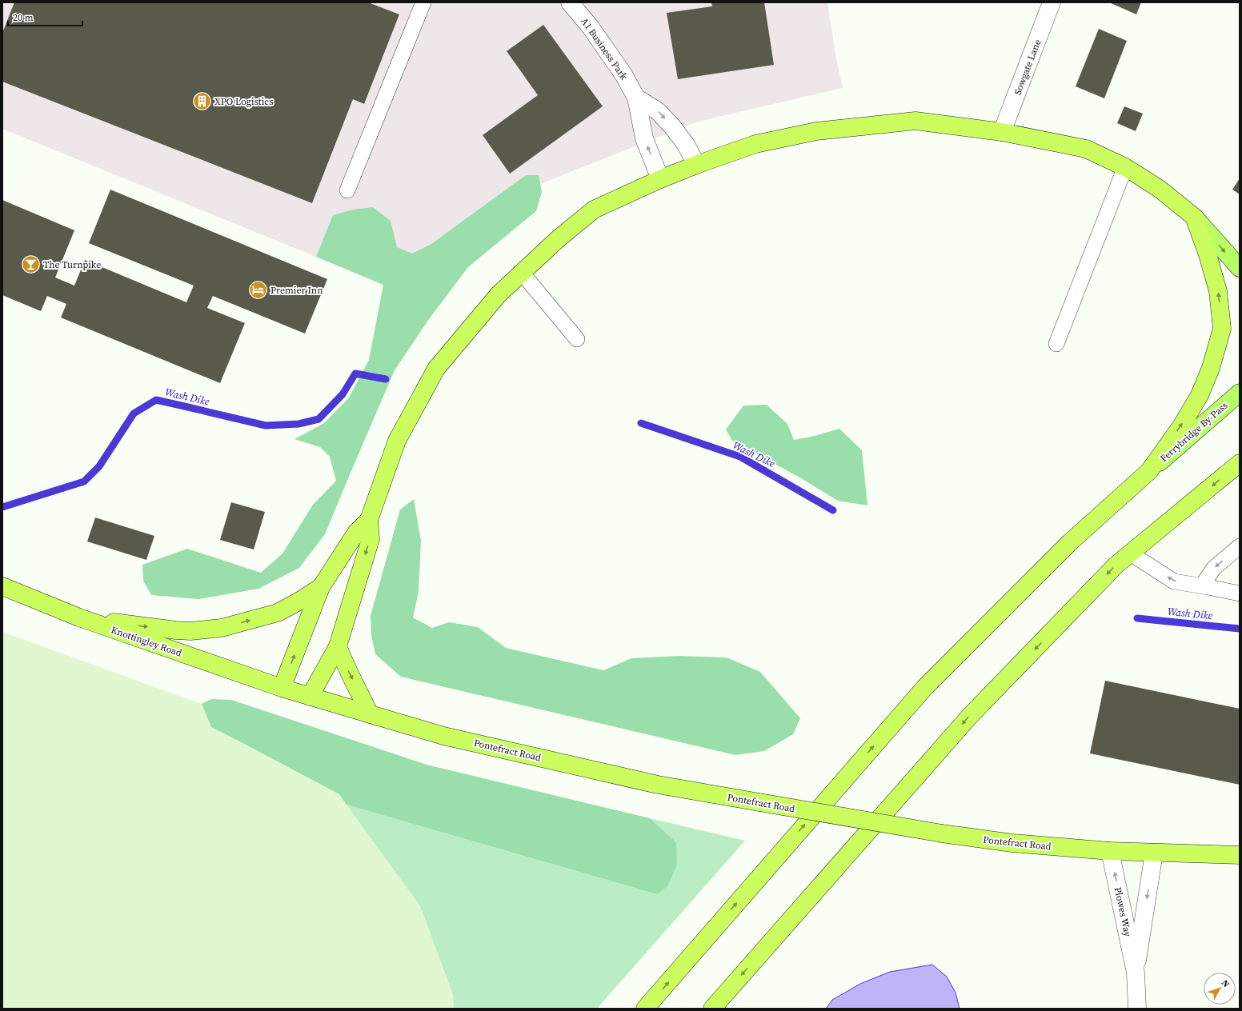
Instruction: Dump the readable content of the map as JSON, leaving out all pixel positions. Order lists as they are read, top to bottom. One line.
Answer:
{"streets":{"highway":["Knottingley Road","Pontefract Road"],"main road":["Ferrybridge By-Pass"],"street":["A1 Business Park","Sowgate Lane","Plowes Way"]},"crossings":[["Knottingley Road","Pontefract Road"],["Pontefract Road","Plowes Way"]],"water":["Wash Dike"],"places":{"building":["XPO Logistics"],"bar":["The Turnpike"],"hotel":["Premier Inn"]},"scale_bar":"20 m","north":"top right"}
